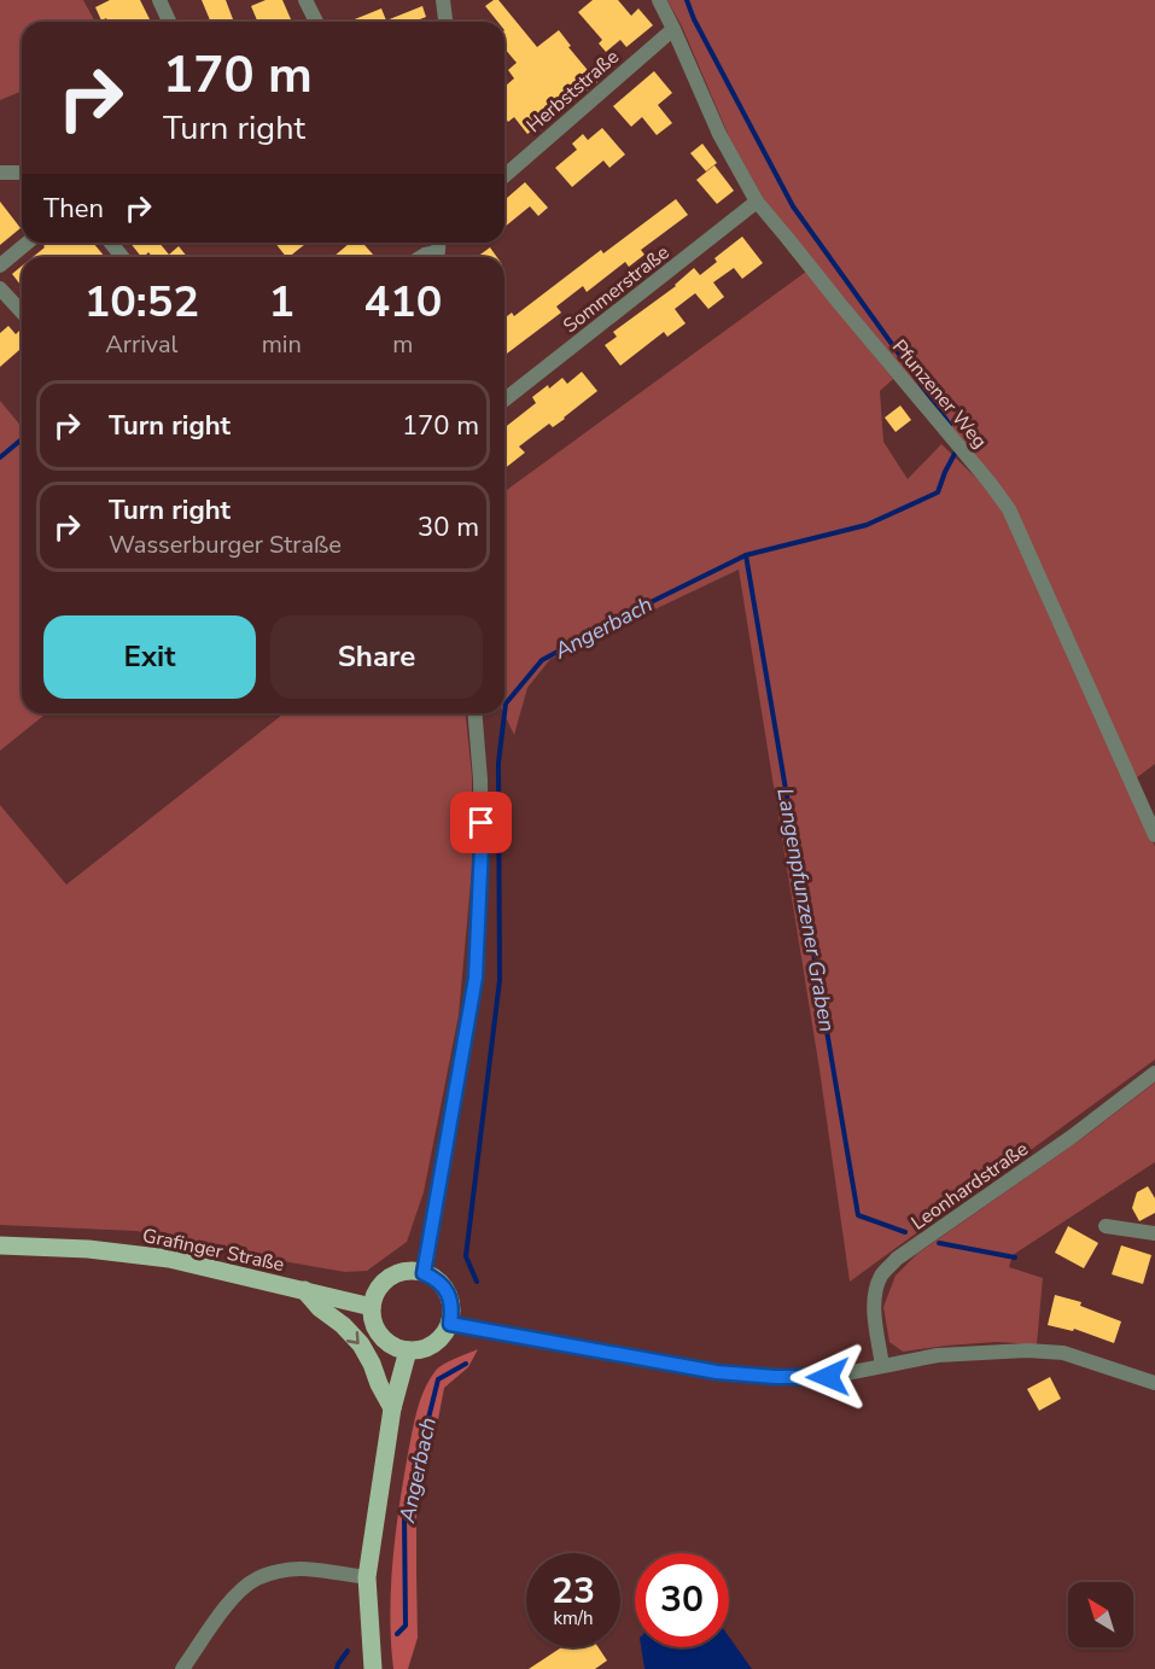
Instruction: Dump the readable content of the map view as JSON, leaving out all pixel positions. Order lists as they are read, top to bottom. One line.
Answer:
{"streets":{"main road":["Grafinger Straße"],"street":["Herbststraße","Sommerstraße","Pfunzener Weg","Leonhardstraße"]},"crossings":[["Herbststraße","Pfunzener Weg"],["Sommerstraße","Pfunzener Weg"]],"water":["Angerbach","Langenpfunzener Graben"],"north":"top left","page":{"turn":["170 m","Turn right"],"then":"Then","eta":["10:52","Arrival","1","min","410","m"],"list":[{"name":"Turn right","value":"170 m"},{"name":"Turn right","note":"Wasserburger Straße","value":"30 m"}],"buttons":["Exit","Share"],"speed":"23 km/h","limit":"30"}}
